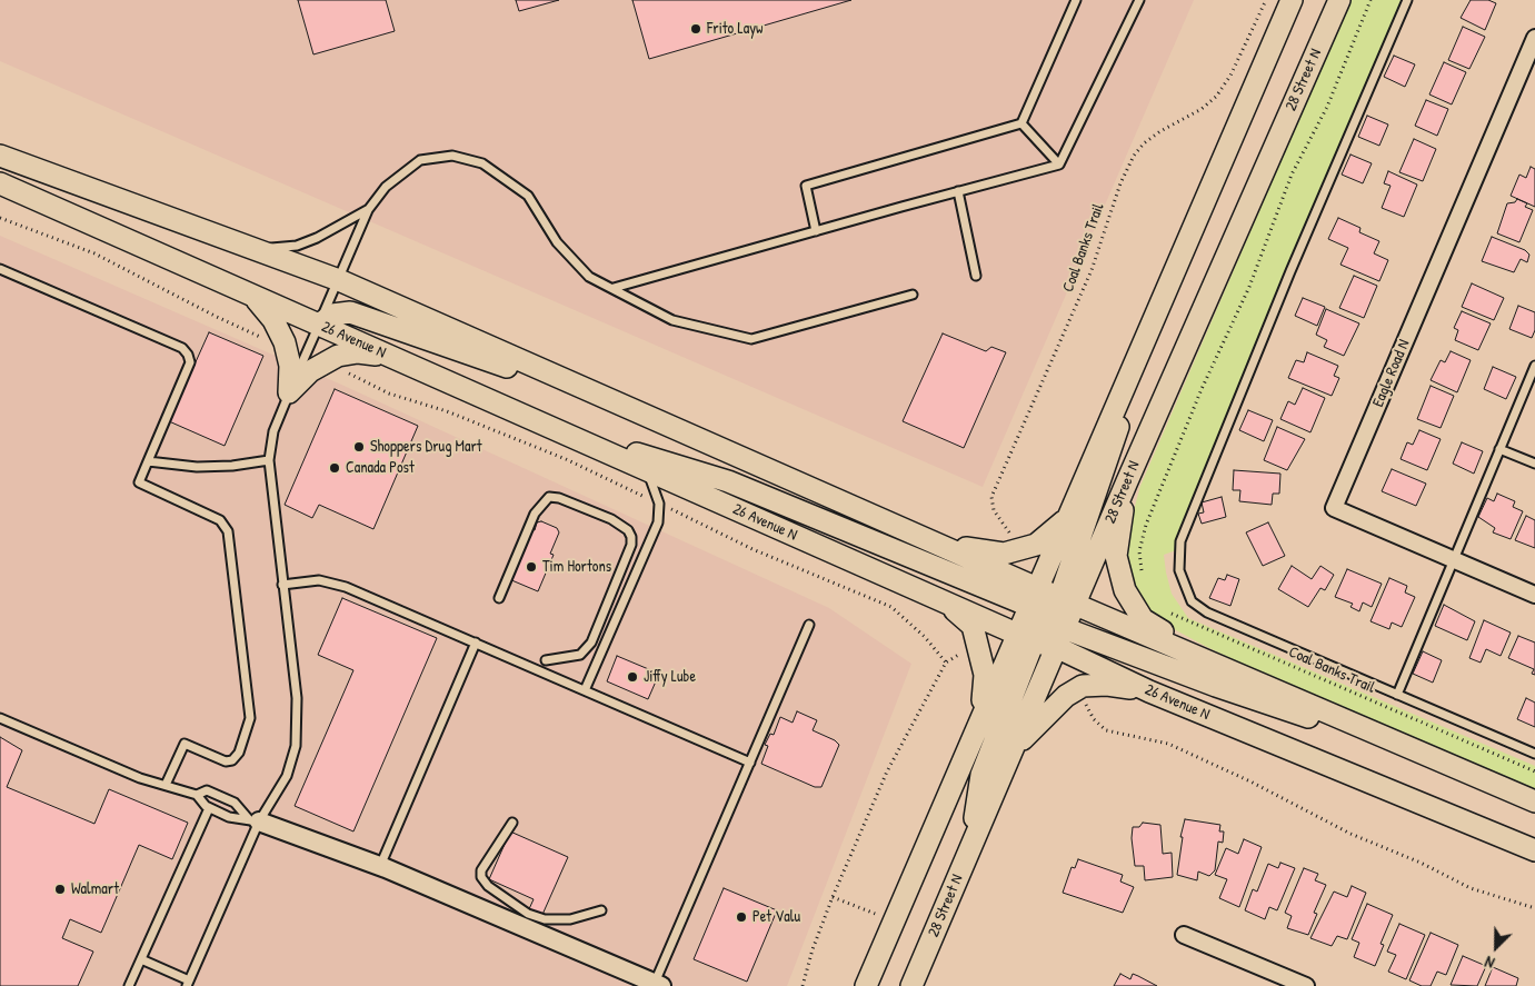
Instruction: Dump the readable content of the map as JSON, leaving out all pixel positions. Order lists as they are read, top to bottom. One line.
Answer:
{"streets":{"main road":["28 Street N","26 Avenue N"],"street":["Eagle Road N"],"path":["Coal Banks Trail"]},"crossings":[["28 Street N","26 Avenue N"]],"places":["Frito Layw","Shoppers Drug Mart","Canada Post","Tim Hortons","Jiffy Lube","Walmart","Pet Valu"],"north":"bottom left"}
